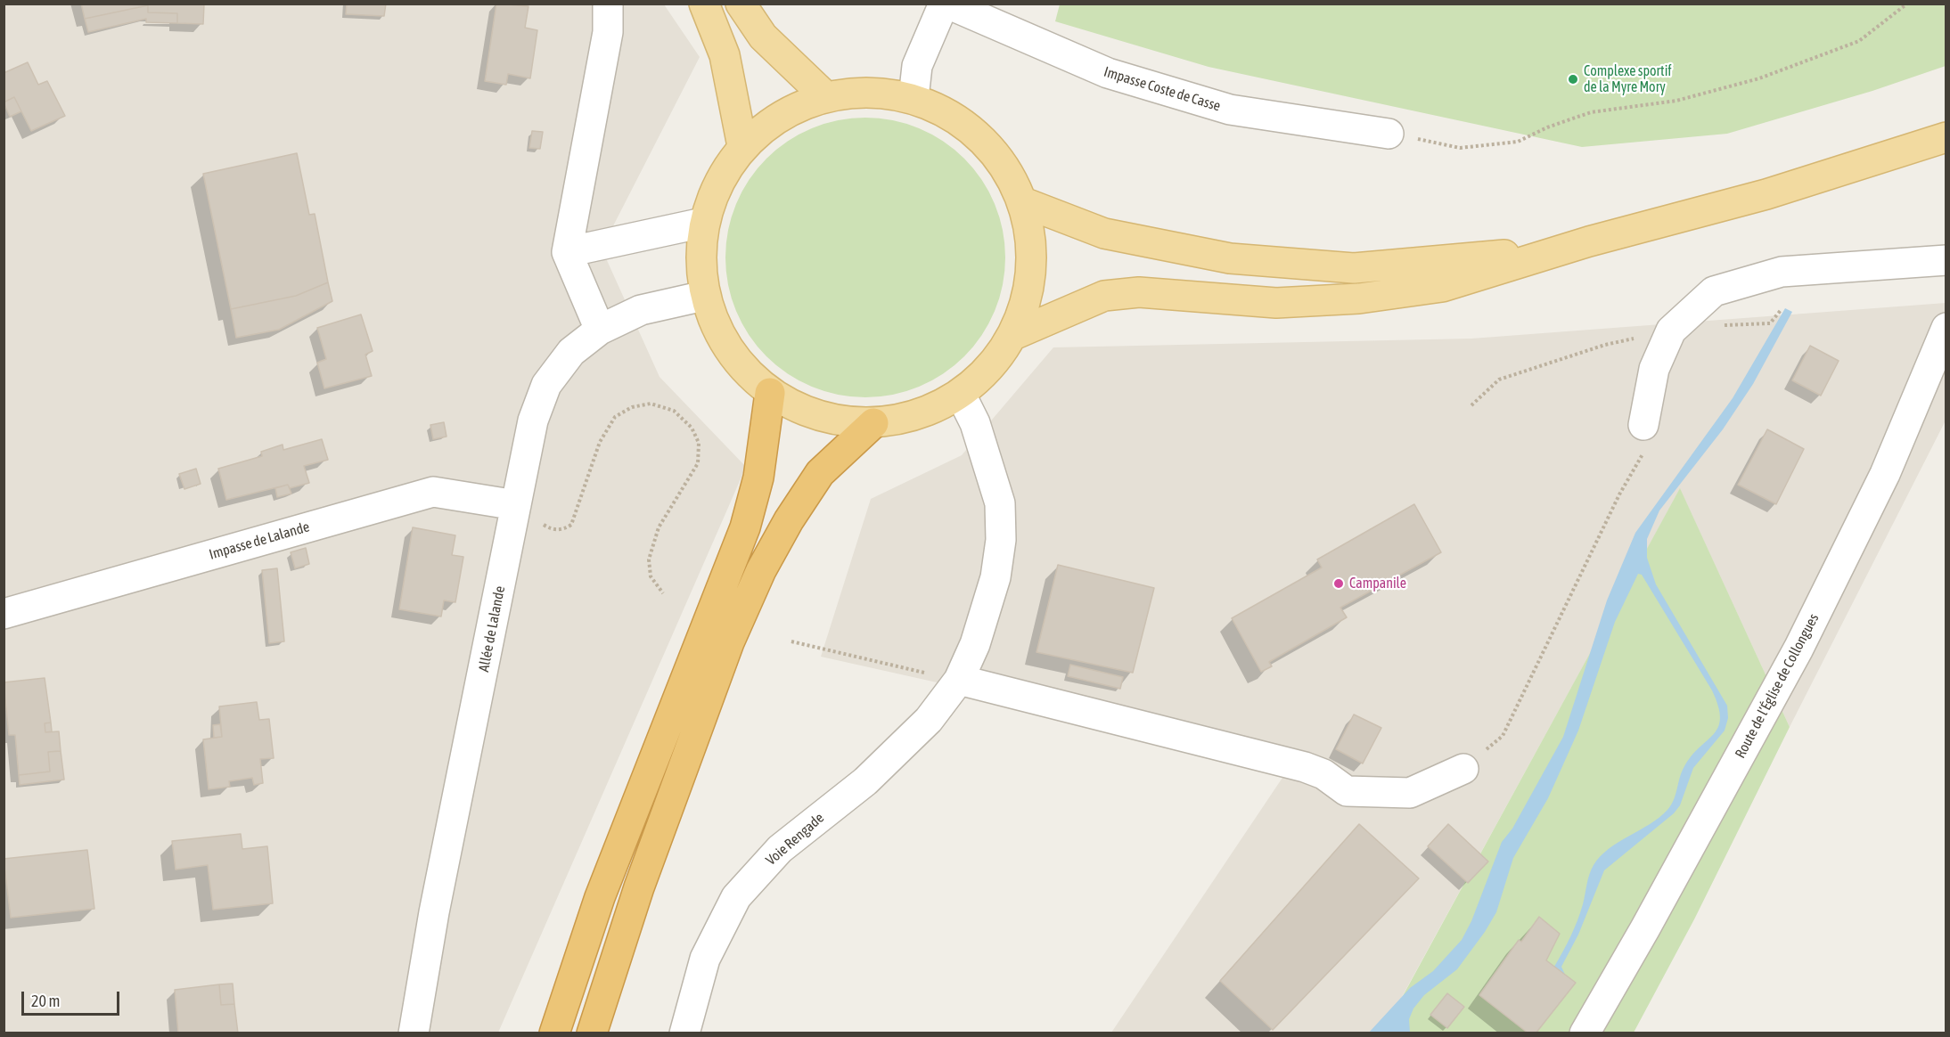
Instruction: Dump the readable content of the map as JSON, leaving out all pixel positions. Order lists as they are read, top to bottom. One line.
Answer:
{"streets":{"street":["Impasse Coste de Casse","Impasse de Lalande","Allée de Lalande","Route de l’Église de Collongues","Voie Rengade"]},"crossings":[["Impasse de Lalande","Allée de Lalande"]],"places":["Complexe sportif de la Myre Mory","Campanile"],"scale_bar":"20 m"}
